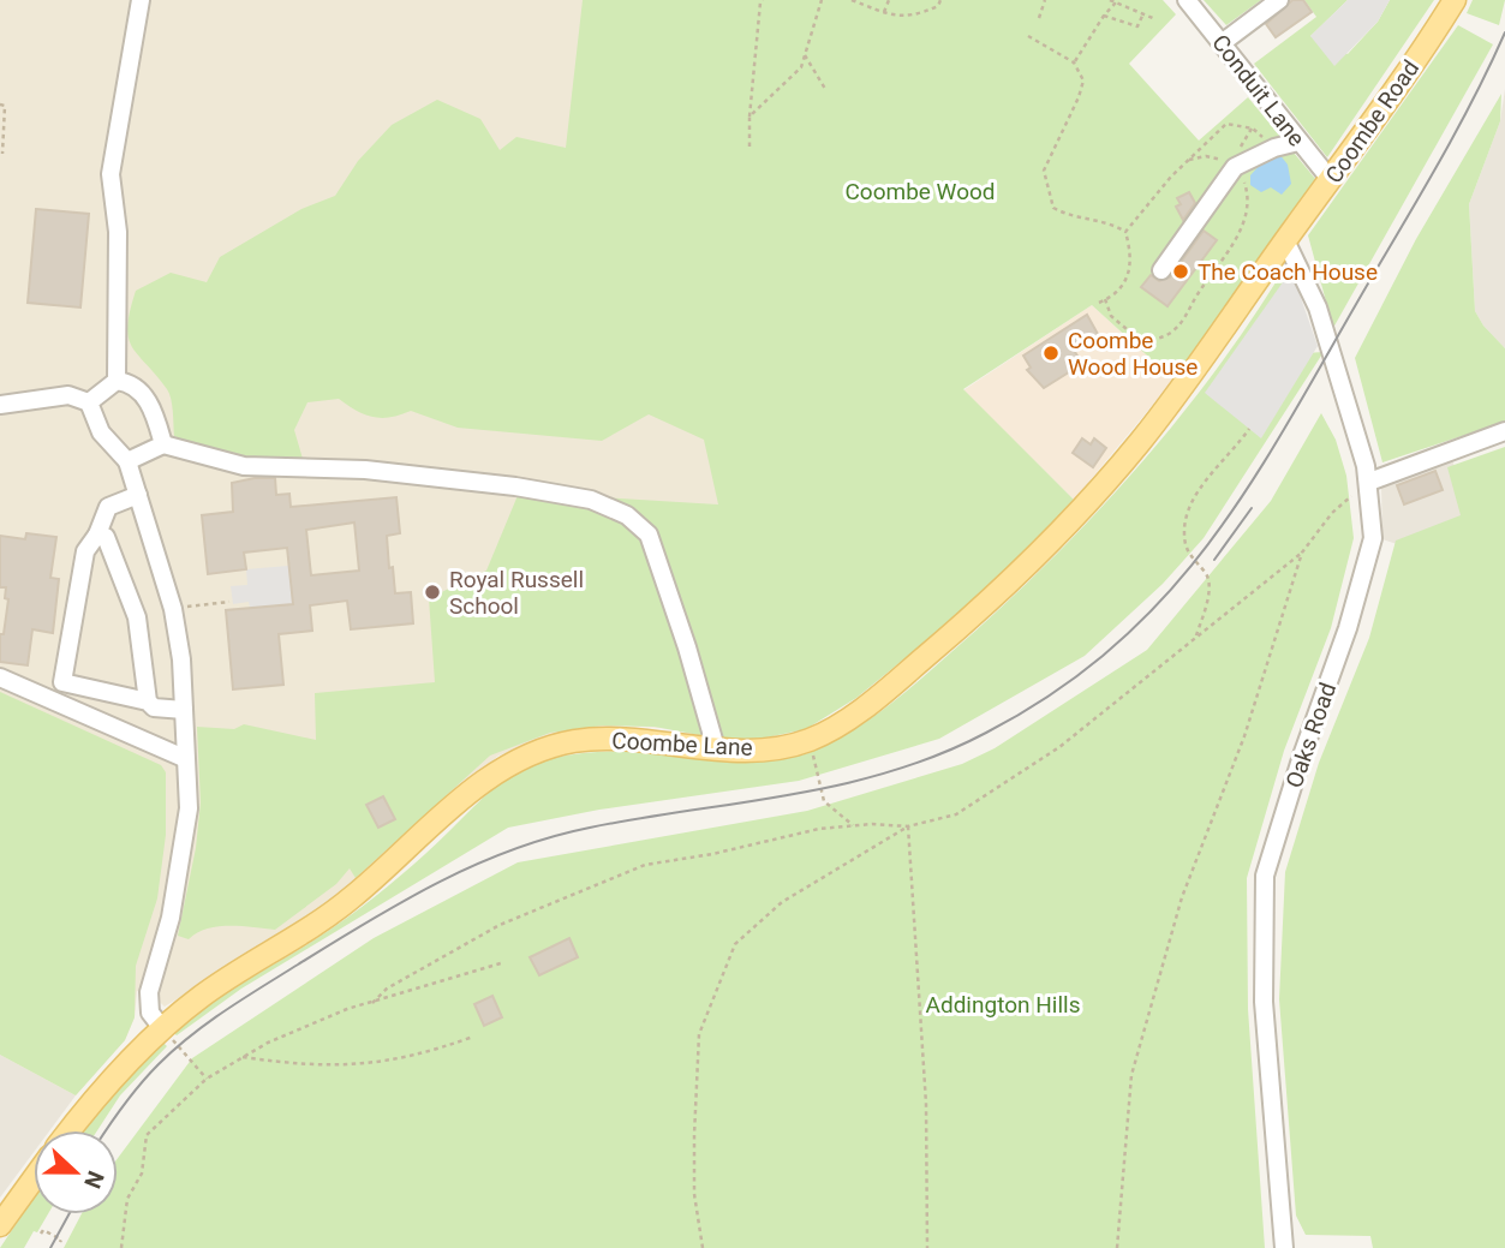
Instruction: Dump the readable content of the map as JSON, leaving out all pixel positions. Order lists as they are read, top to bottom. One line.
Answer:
{"streets":{"main road":["Coombe Road","Coombe Lane"],"street":["Conduit Lane","Oaks Road"]},"crossings":[["Conduit Lane","Coombe Road"],["Coombe Road","Oaks Road"],["Coombe Road","Coombe Lane"],["Oaks Road","Coombe Lane"]],"parks":["Coombe Wood","Addington Hills"],"places":["The Coach House","Coombe Wood House","Royal Russell School"],"north":"right"}
